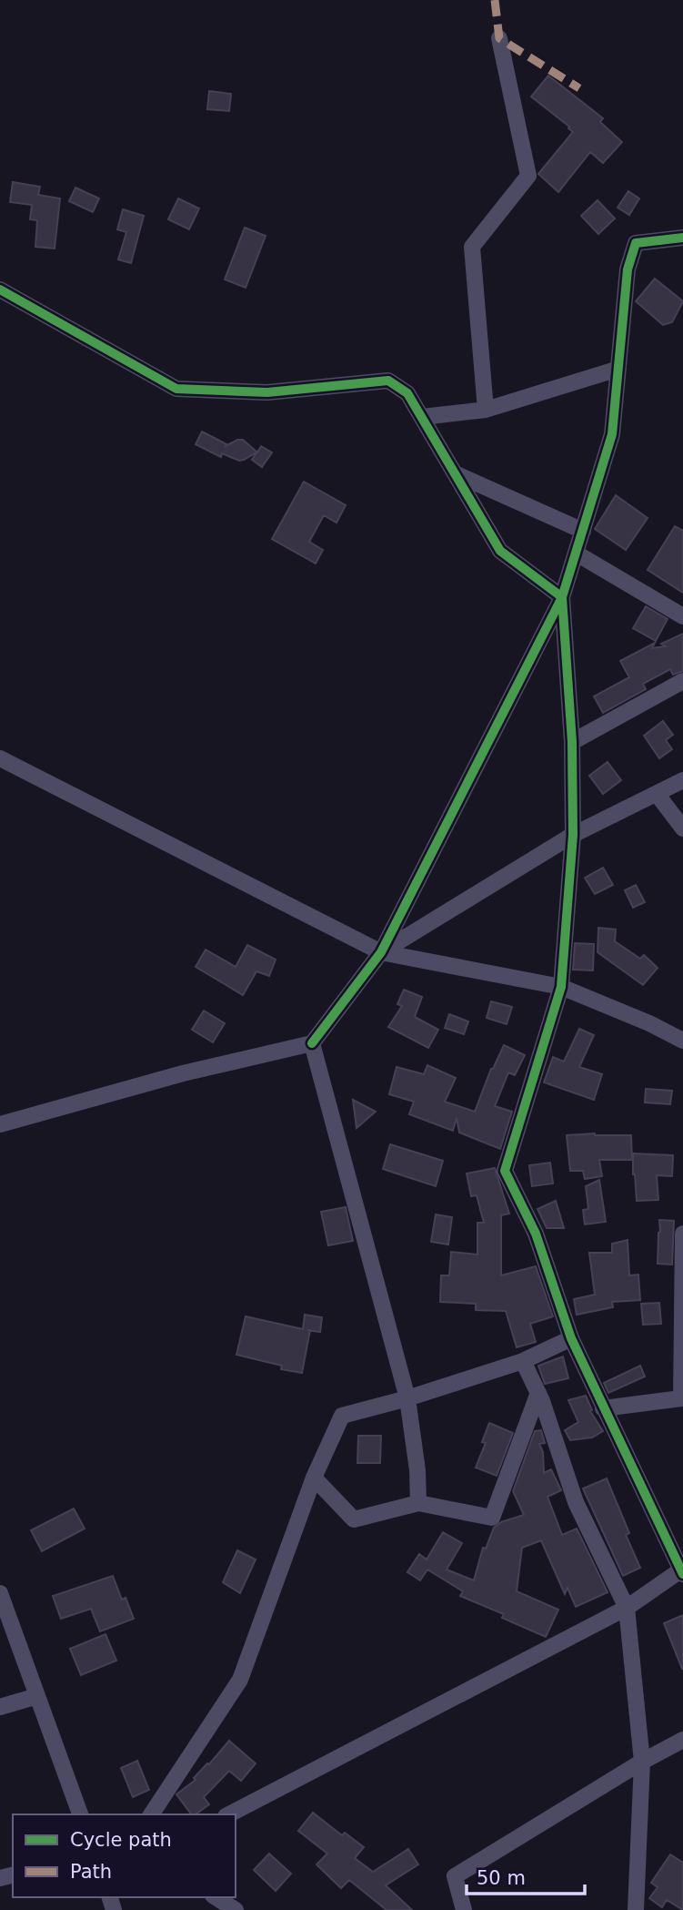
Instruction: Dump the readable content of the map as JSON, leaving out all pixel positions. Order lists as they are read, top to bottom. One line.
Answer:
{"legend":["Cycle path","Path"],"scale_bar":"50 m"}
